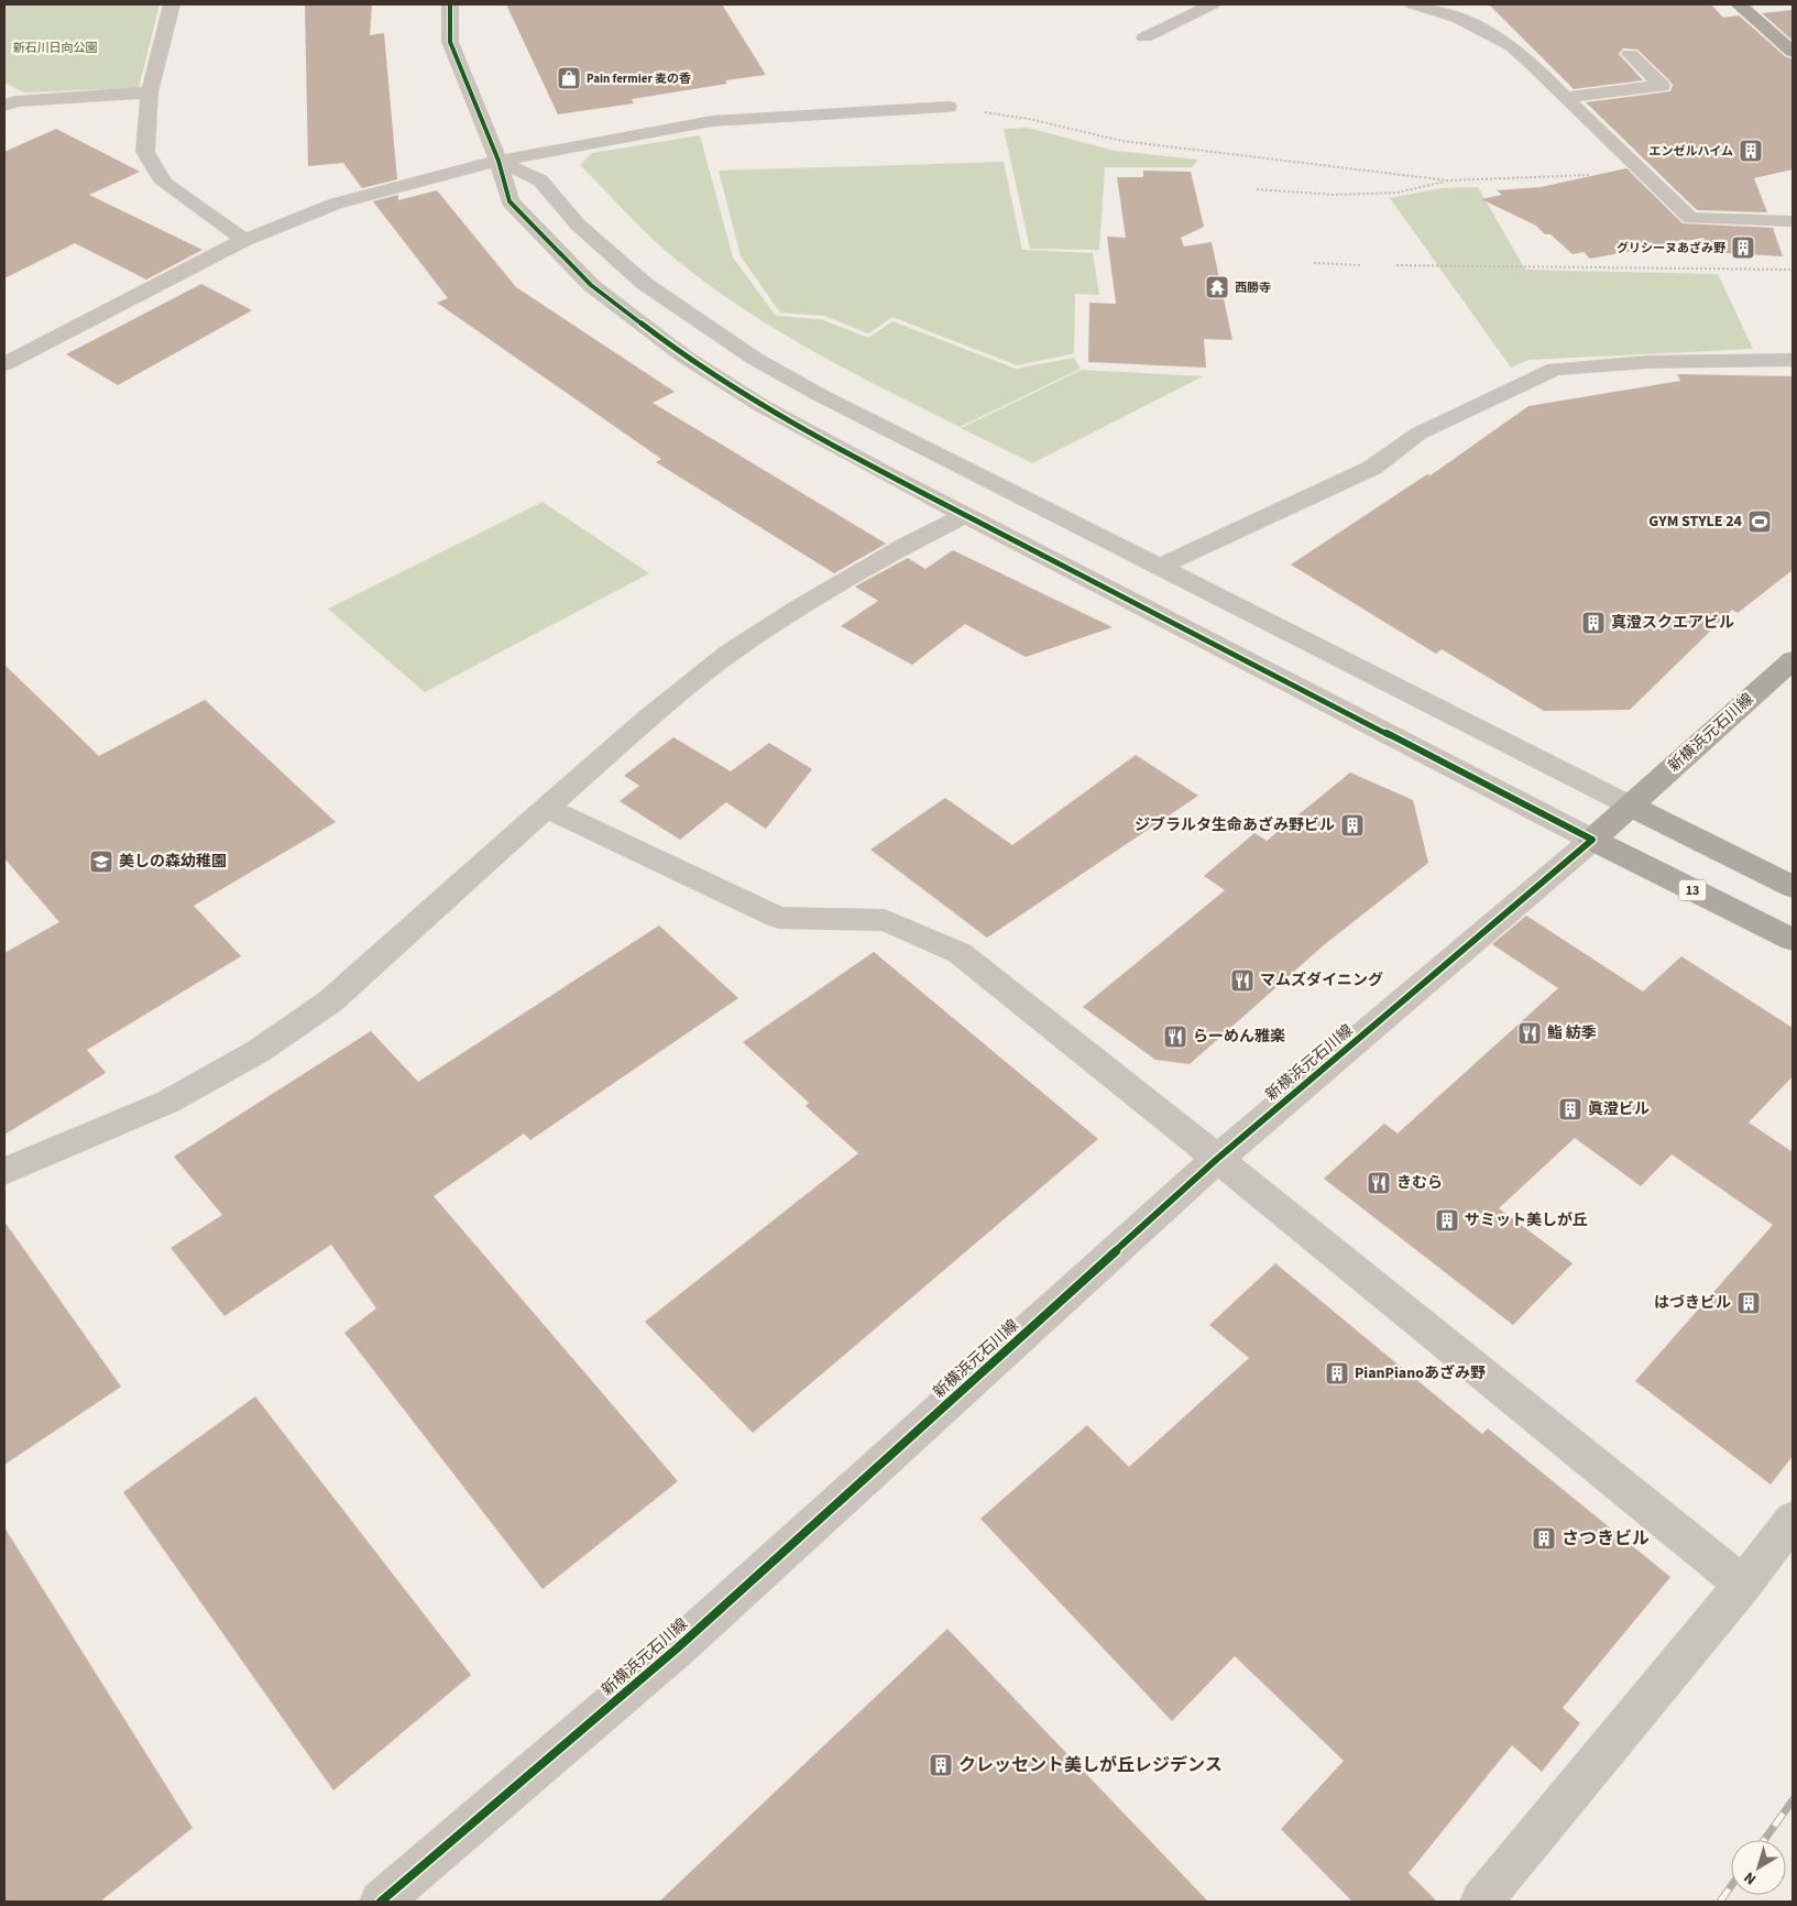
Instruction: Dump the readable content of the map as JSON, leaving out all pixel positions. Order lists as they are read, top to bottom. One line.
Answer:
{"streets":{"main road":["新横浜元石川線","13"]},"crossings":[["新横浜元石川線","13"]],"parks":["新石川日向公園"],"places":{"shop":["Pain fermier 麦の香"],"building":["エンゼルハイム","グリシーヌあざみ野","真澄スクエアビル","ジブラルタ生命あざみ野ビル","眞澄ビル","サミット美しが丘","はづきビル","PianPianoあざみ野","さつきビル","クレッセント美しが丘レジデンス"],"temple":["西勝寺"],"sports":["GYM STYLE 24"],"school or university":["美しの森幼稚園"],"restaurant":["マムズダイニング","鮨 紡季","らーめん雅楽","きむら"]},"north":"bottom left"}
